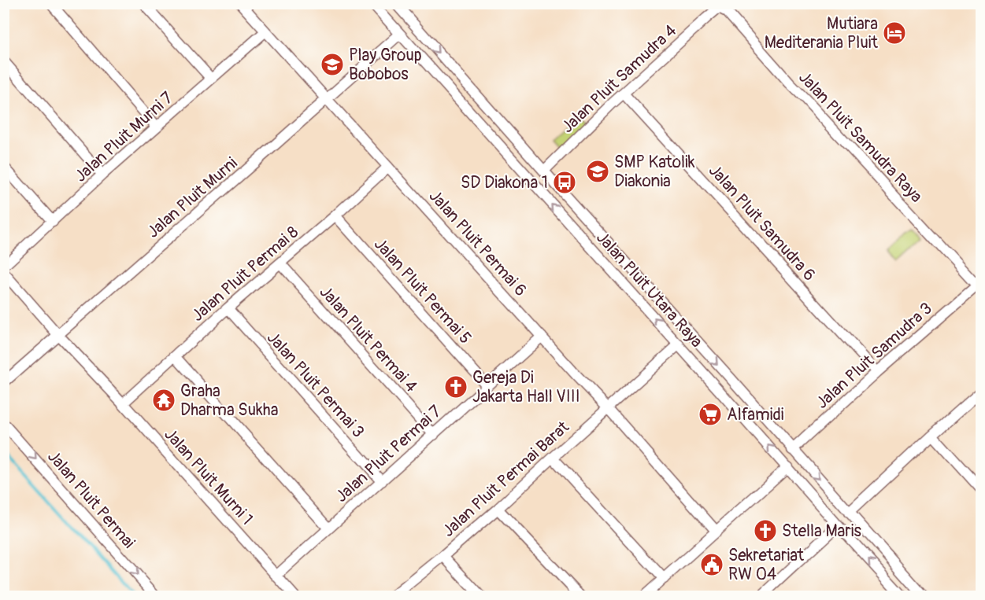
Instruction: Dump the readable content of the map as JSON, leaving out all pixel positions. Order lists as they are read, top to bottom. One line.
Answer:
{"streets":{"street":["Jalan Pluit Samudra 4","Jalan Pluit Murni 7","Jalan Pluit Samudra Raya","Jalan Pluit Murni","Jalan Pluit Samudra 6","Jalan Pluit Permai 6","Jalan Pluit Permai 8","Jalan Pluit Utara Raya","Jalan Pluit Permai 5","Jalan Pluit Permai 4","Jalan Pluit Samudra 3","Jalan Pluit Permai 3","Jalan Pluit Permai 7","Jalan Pluit Murni 1","Jalan Pluit Permai Barat","Jalan Pluit Permai"]},"crossings":[["Jalan Pluit Samudra 4","Jalan Pluit Samudra Raya"],["Jalan Pluit Samudra 4","Jalan Pluit Samudra 6"],["Jalan Pluit Samudra 4","Jalan Pluit Utara Raya"],["Jalan Pluit Murni 7","Jalan Pluit Permai 6"],["Jalan Pluit Samudra Raya","Jalan Pluit Samudra 3"],["Jalan Pluit Murni","Jalan Pluit Permai 6"],["Jalan Pluit Murni","Jalan Pluit Utara Raya"],["Jalan Pluit Murni","Jalan Pluit Murni 1"],["Jalan Pluit Samudra 6","Jalan Pluit Samudra 3"],["Jalan Pluit Permai 6","Jalan Pluit Permai 8"],["Jalan Pluit Permai 6","Jalan Pluit Permai 7"],["Jalan Pluit Permai 6","Jalan Pluit Permai Barat"],["Jalan Pluit Permai 8","Jalan Pluit Permai 5"],["Jalan Pluit Permai 8","Jalan Pluit Permai 4"],["Jalan Pluit Permai 8","Jalan Pluit Permai 3"],["Jalan Pluit Permai 8","Jalan Pluit Murni 1"],["Jalan Pluit Utara Raya","Jalan Pluit Samudra 3"],["Jalan Pluit Utara Raya","Jalan Pluit Permai Barat"],["Jalan Pluit Permai 5","Jalan Pluit Permai 7"],["Jalan Pluit Permai 4","Jalan Pluit Permai 7"],["Jalan Pluit Permai 3","Jalan Pluit Permai 7"],["Jalan Pluit Permai 7","Jalan Pluit Murni 1"]],"one_way":["Jalan Pluit Permai"],"places":{"hotel":["Mutiara Mediterania Pluit"],"school or university":["Play Group Bobobos","SMP Katolik Diakonia"],"bus stop":["SD Diakona 1"],"church":["Gereja Di Jakarta Hall VIII","Stella Maris"],"temple":["Graha Dharma Sukha"],"supermarket":["Alfamidi"],"public building":["Sekretariat RW 04"]}}
